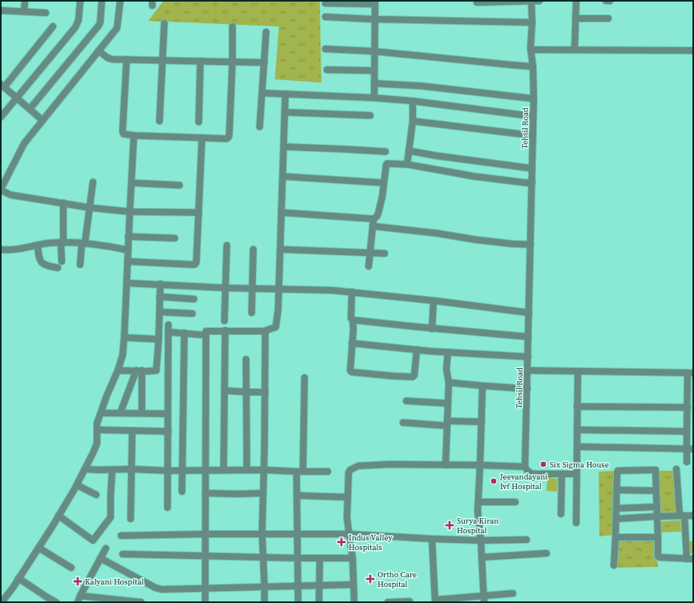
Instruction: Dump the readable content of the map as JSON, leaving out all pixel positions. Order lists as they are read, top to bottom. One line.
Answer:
{"streets":{"street":["Tehsil Road"]},"places":{"other":["Six Sigma House","Jeevandayani Ivf Hospital"],"health":["Surya Kiran Hospital","Indus Valley Hospitals","Ortho Care Hospital","Kalyani Hospital"]}}
